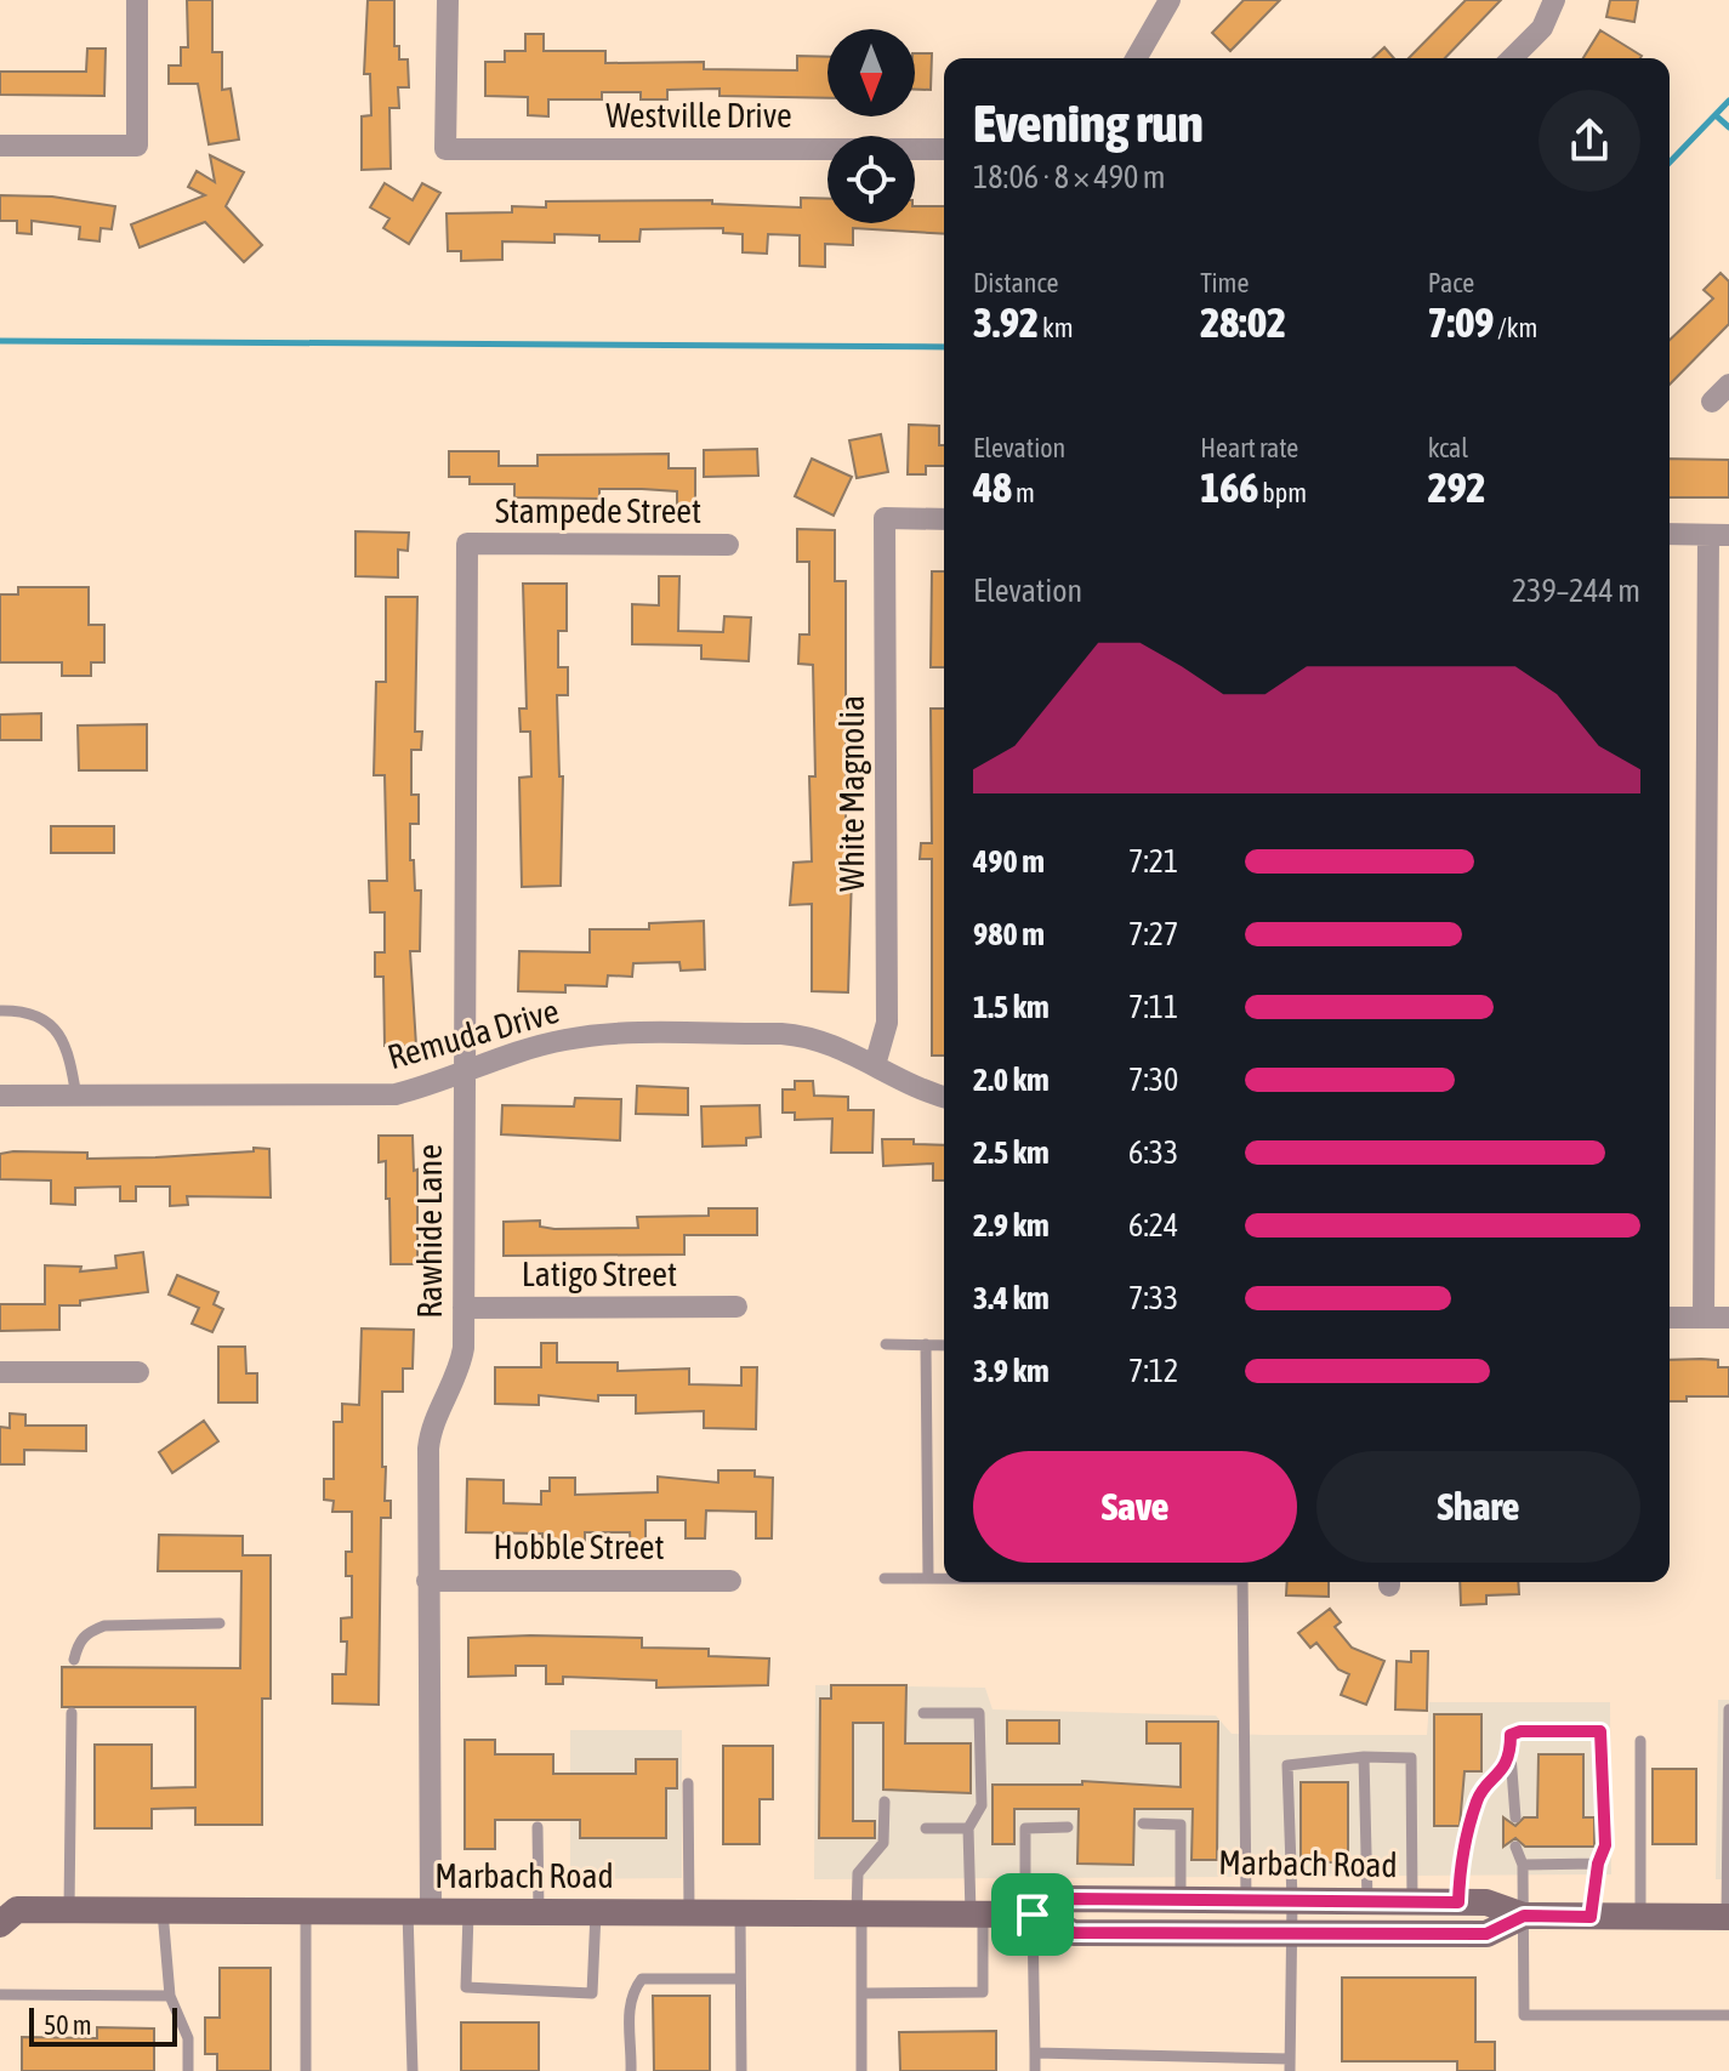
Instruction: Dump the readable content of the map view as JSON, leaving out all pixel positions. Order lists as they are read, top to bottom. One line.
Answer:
{"streets":{"main road":["Marbach Road"],"street":["Westville Drive","Stampede Street","White Magnolia","Remuda Drive","Rawhide Lane","Latigo Street","Hobble Street"]},"crossings":[["Stampede Street","Rawhide Lane"],["White Magnolia","Remuda Drive"],["Remuda Drive","Rawhide Lane"],["Rawhide Lane","Latigo Street"],["Rawhide Lane","Hobble Street"],["Rawhide Lane","Marbach Road"]],"scale_bar":"50 m","north":"bottom","page":{"heading":["Evening run","18:06 · 8 × 490 m"],"stats":[["Distance","3.92 km"],["Time","28:02"],["Pace","7:09 /km"],["Elevation","48 m"],["Heart rate","166 bpm"],["kcal","292"]],"chart":["Elevation","239–244 m"],"list":[{"name":"490 m","note":"7:21"},{"name":"980 m","note":"7:27"},{"name":"1.5 km","note":"7:11"},{"name":"2.0 km","note":"7:30"},{"name":"2.5 km","note":"6:33"},{"name":"2.9 km","note":"6:24"},{"name":"3.4 km","note":"7:33"},{"name":"3.9 km","note":"7:12"}],"buttons":["Save","Share"],"scale":"50 m"}}
